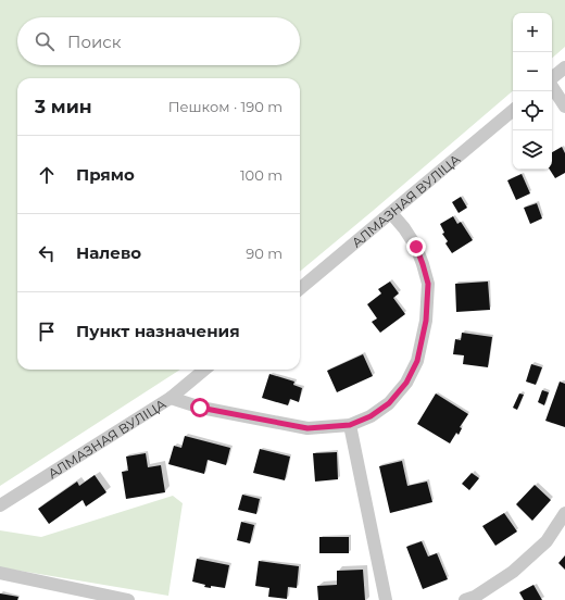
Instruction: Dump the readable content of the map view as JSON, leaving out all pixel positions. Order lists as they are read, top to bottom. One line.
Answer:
{"streets":{"street":["АЛМАЗНАЯ ВУЛІЦА"]},"page":{"map_buttons":["+","−"],"search":"Поиск","heading":["3 мин","Пешком · 190 m"],"list":[["Прямо","100 m"],["Налево","90 m"],"Пункт назначения"]}}
